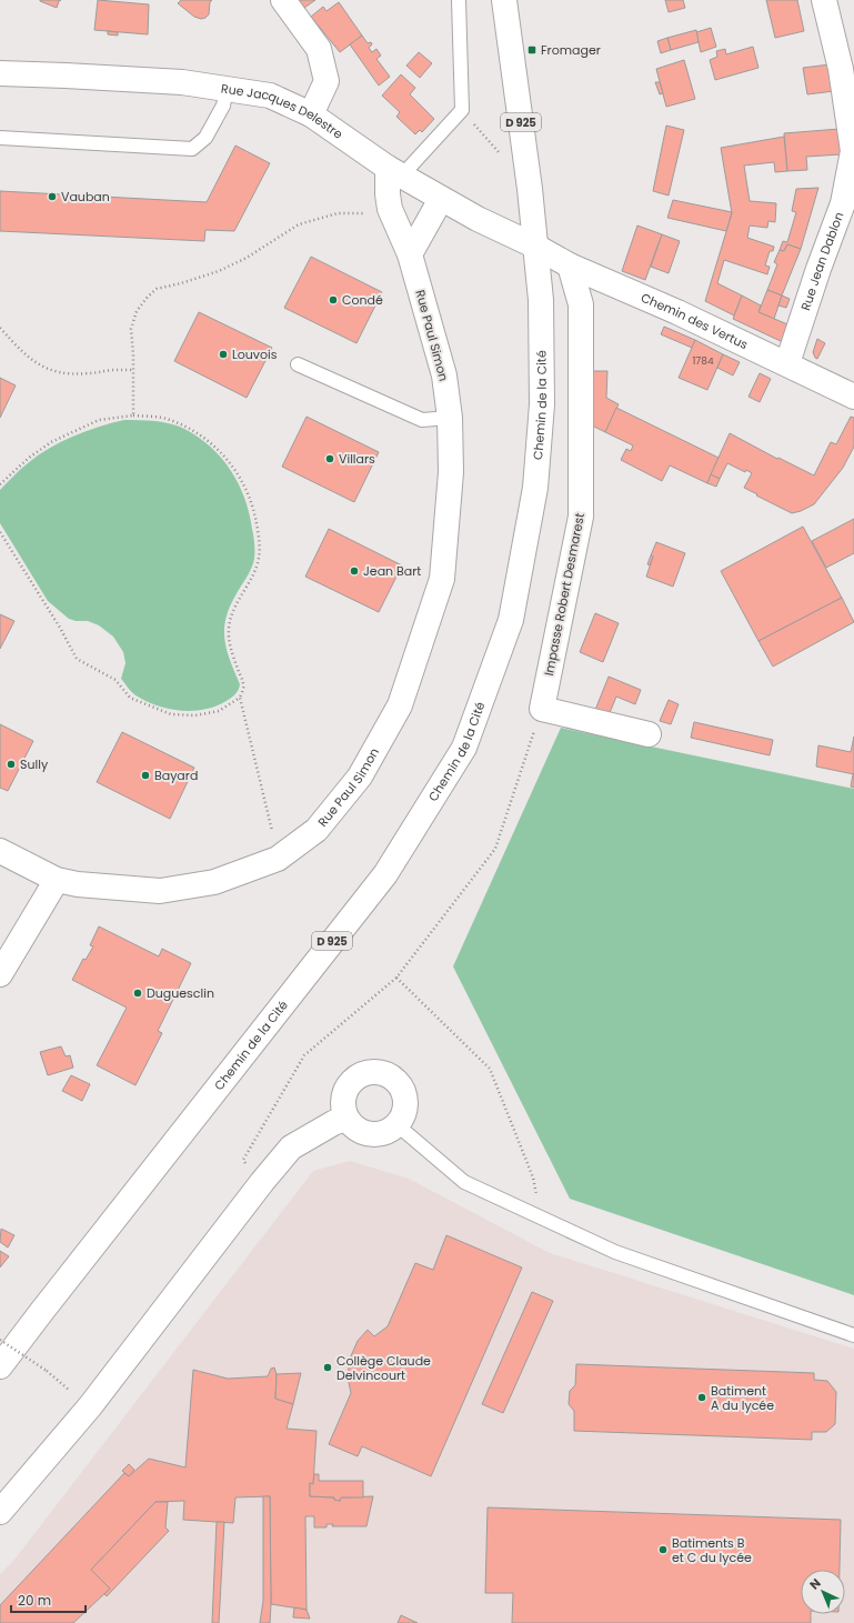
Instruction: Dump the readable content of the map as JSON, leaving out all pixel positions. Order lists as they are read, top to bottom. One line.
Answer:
{"streets":{"street":["Rue Jacques Delestre","D 925","Rue Jean Dablon","Chemin des Vertus","Rue Paul Simon","Chemin de la Cité","Impasse Robert Desmarest"]},"crossings":[["Rue Jacques Delestre","Chemin des Vertus"],["Rue Jacques Delestre","Rue Paul Simon"],["Rue Jacques Delestre","Chemin de la Cité"],["Rue Jean Dablon","Chemin des Vertus"],["Chemin des Vertus","Chemin de la Cité"],["Chemin des Vertus","Impasse Robert Desmarest"]],"places":{"transit":["Fromager"],"other":["Vauban","Condé","Louvois","Villars","Jean Bart","Sully","Bayard","Duguesclin","Collège Claude Delvincourt","Batiment A du lycée","Batiments B et C du lycée"]},"house_numbers":["1784"],"scale_bar":"20 m","north":"top left"}
